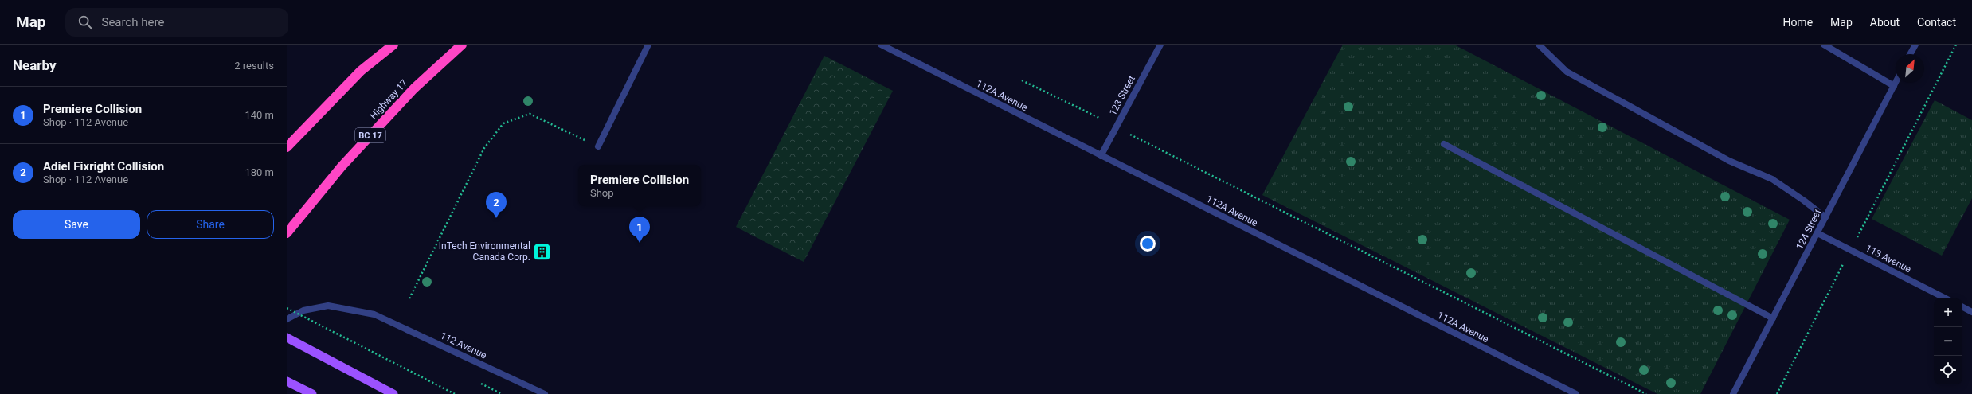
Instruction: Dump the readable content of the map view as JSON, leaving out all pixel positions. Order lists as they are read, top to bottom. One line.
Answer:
{"streets":{"highway":["Highway 17","BC 17"],"street":["112A Avenue","123 Street","124 Street","113 Avenue","112 Avenue"]},"crossings":[["112A Avenue","123 Street"],["124 Street","113 Avenue"]],"places":{"building":["InTech Environmental Canada Corp."]},"north":"top right","page":{"header":"Map","search":"Search here","nav":["Home","Map","About","Contact"],"heading":["Nearby","2 results"],"list":[{"mark":"1","name":"Premiere Collision","note":"Shop · 112 Avenue","value":"140 m"},{"mark":"2","name":"Adiel Fixright Collision","note":"Shop · 112 Avenue","value":"180 m"}],"popup":["Premiere Collision","Shop"],"pins":["2","1"],"buttons":["Save","Share"],"map_buttons":["+","−"]}}
